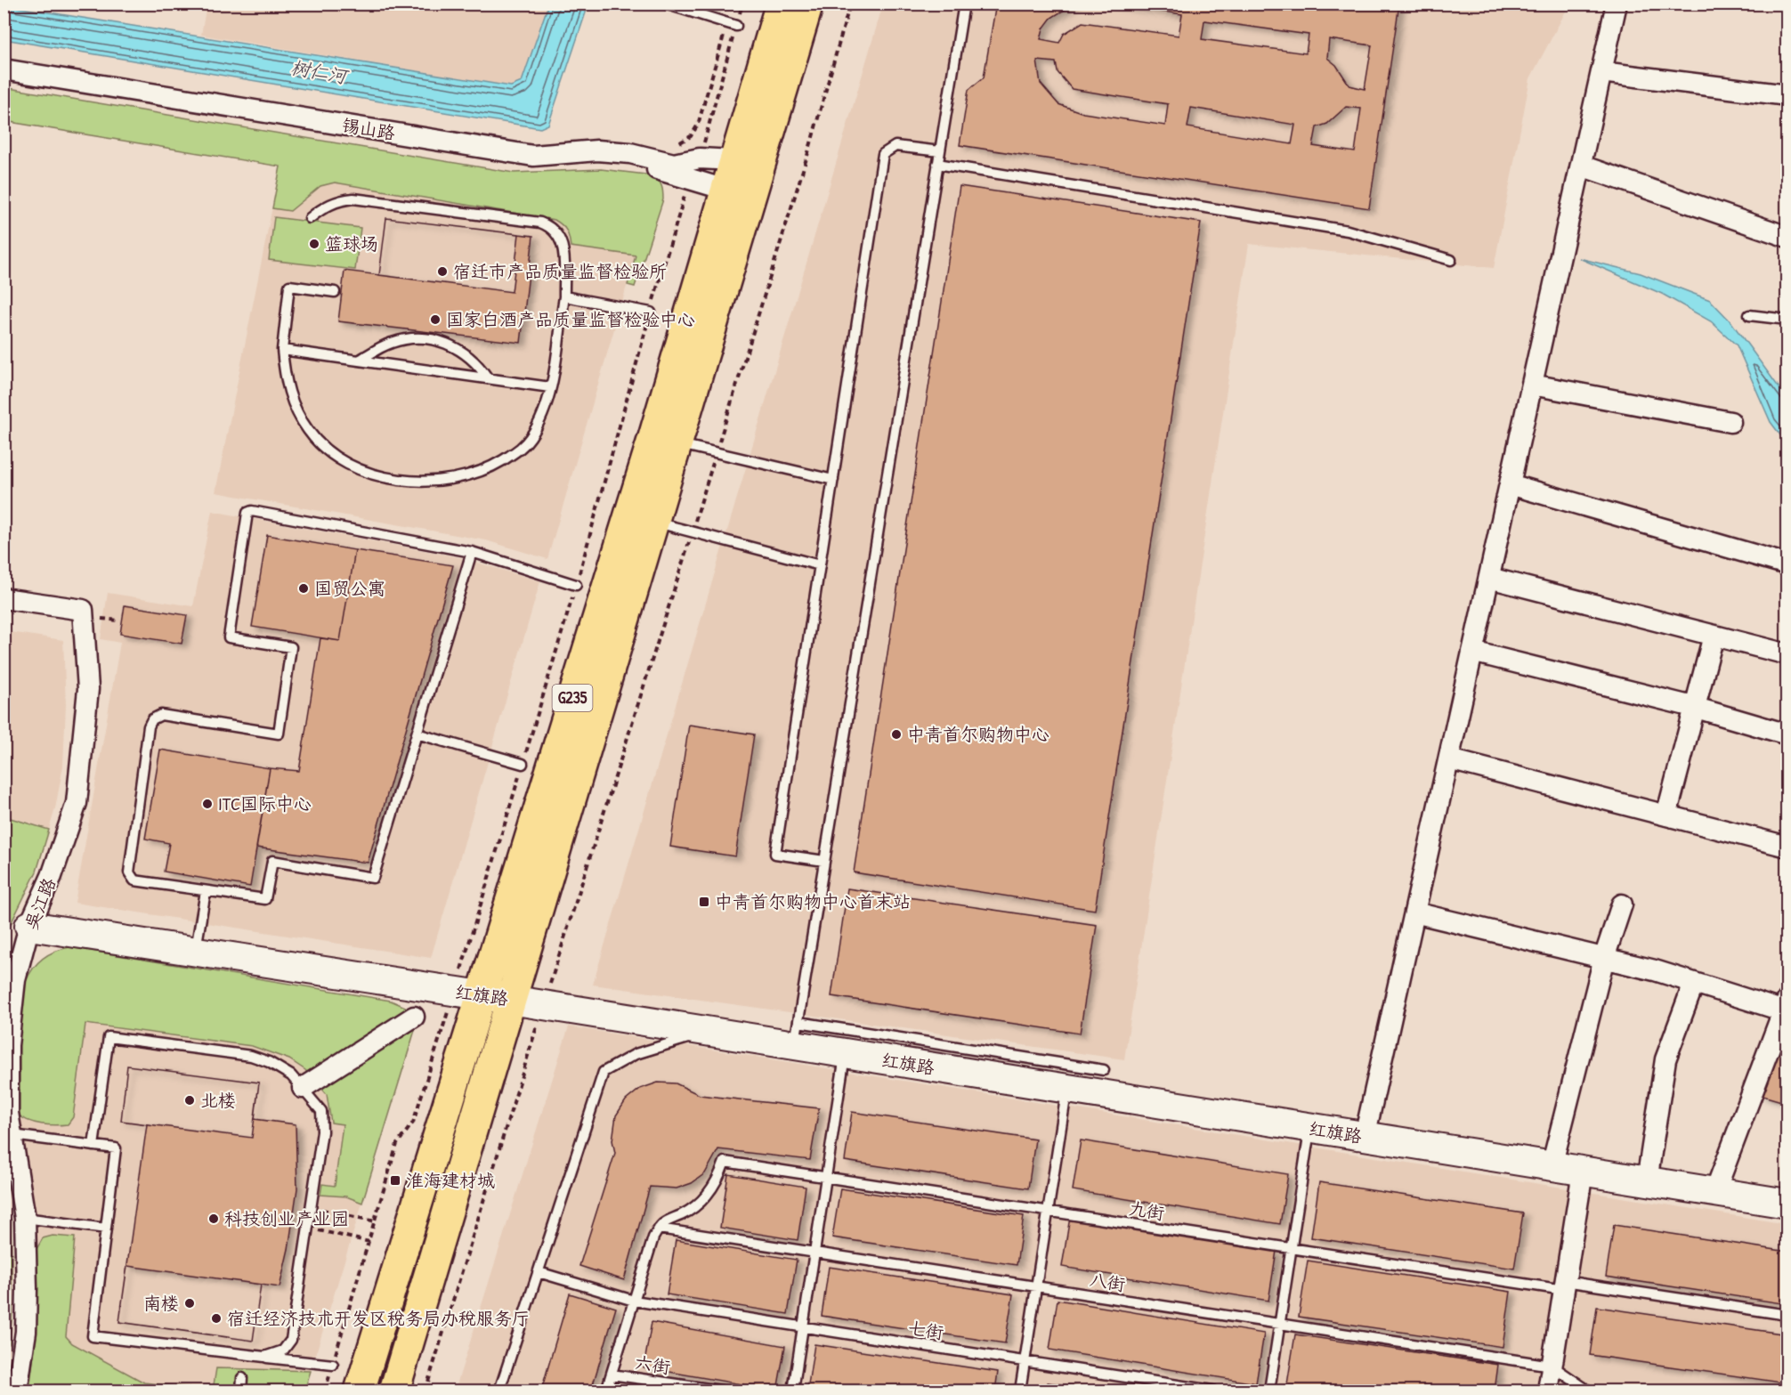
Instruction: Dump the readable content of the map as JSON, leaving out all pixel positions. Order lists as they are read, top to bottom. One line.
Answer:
{"streets":{"highway":["G235"],"street":["锡山路","吴江路","红旗路"],"lane":["九街","八街","七街","六街"]},"crossings":[["锡山路","G235"],["G235","红旗路"],["吴江路","红旗路"],["九街","八街"]],"water":["树仁河"],"places":{"other":["篮球场","宿迁市产品质量监督检验所","国家白酒产品质量监督检验中心","国贸公寓","中青首尔购物中心","ITC国际中心","北楼","科技创业产业园","南楼","宿迁经济技术开发区税务局办税服务厅"],"transit":["中青首尔购物中心首末站","淮海建材城"]}}
